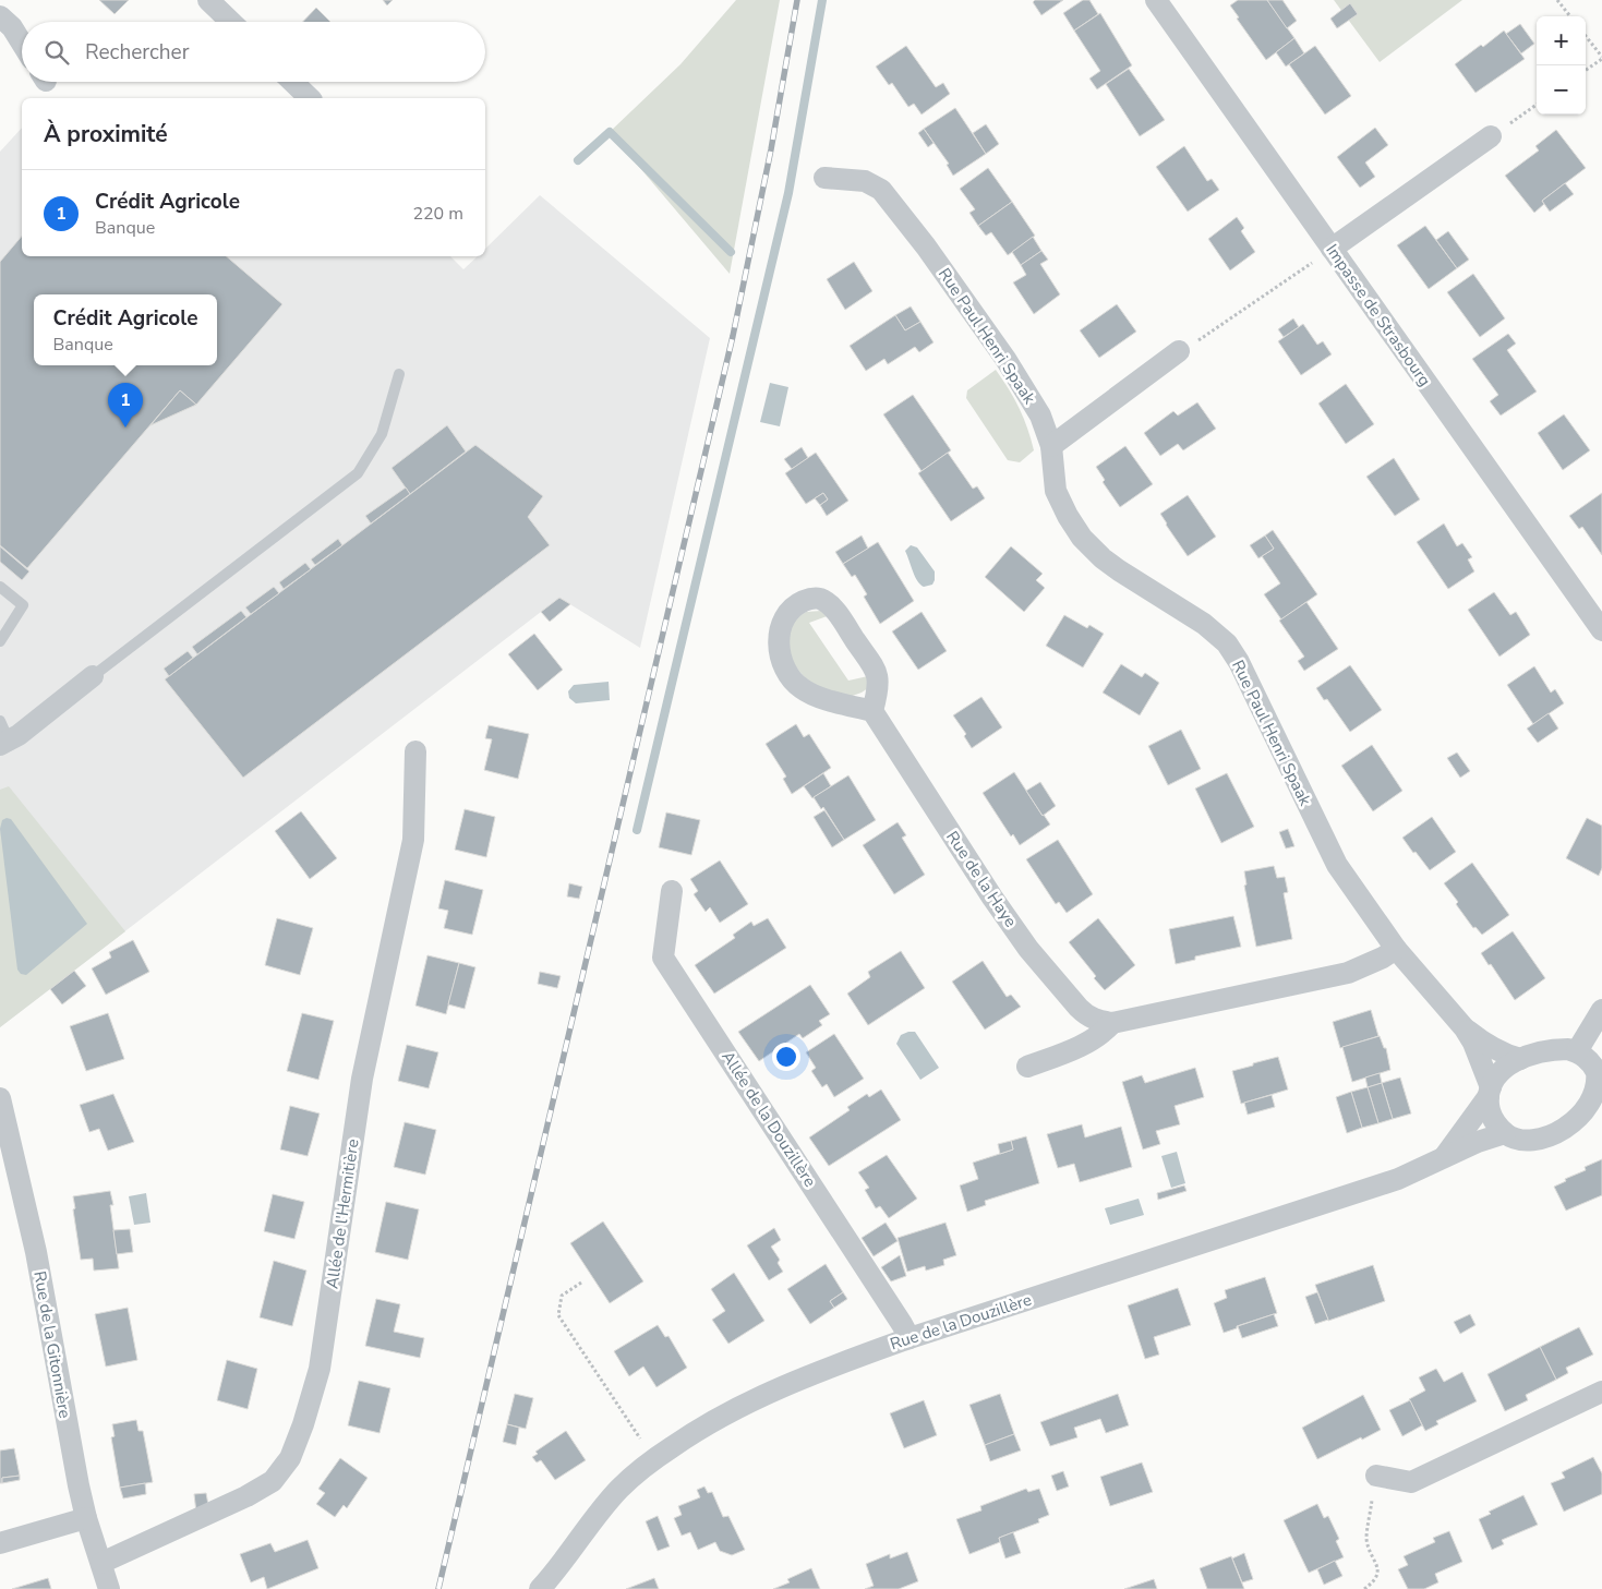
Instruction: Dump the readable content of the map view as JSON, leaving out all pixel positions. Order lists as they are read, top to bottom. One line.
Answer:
{"streets":{"street":["Impasse de Strasbourg","Rue Paul Henri Spaak","Rue de la Haye","Allée de la Douzillère","Allée de l'Hermitière","Rue de la Douzillère","Rue de la Gitonnière"]},"crossings":[["Rue Paul Henri Spaak","Rue de la Haye"],["Rue Paul Henri Spaak","Rue de la Douzillère"],["Allée de la Douzillère","Rue de la Douzillère"],["Allée de l'Hermitière","Rue de la Gitonnière"]],"page":{"map_buttons":["+","−"],"search":"Rechercher","heading":"À proximité","list":[{"mark":"1","name":"Crédit Agricole","note":"Banque","value":"220 m"}],"popup":["Crédit Agricole","Banque"],"pins":"1"}}
